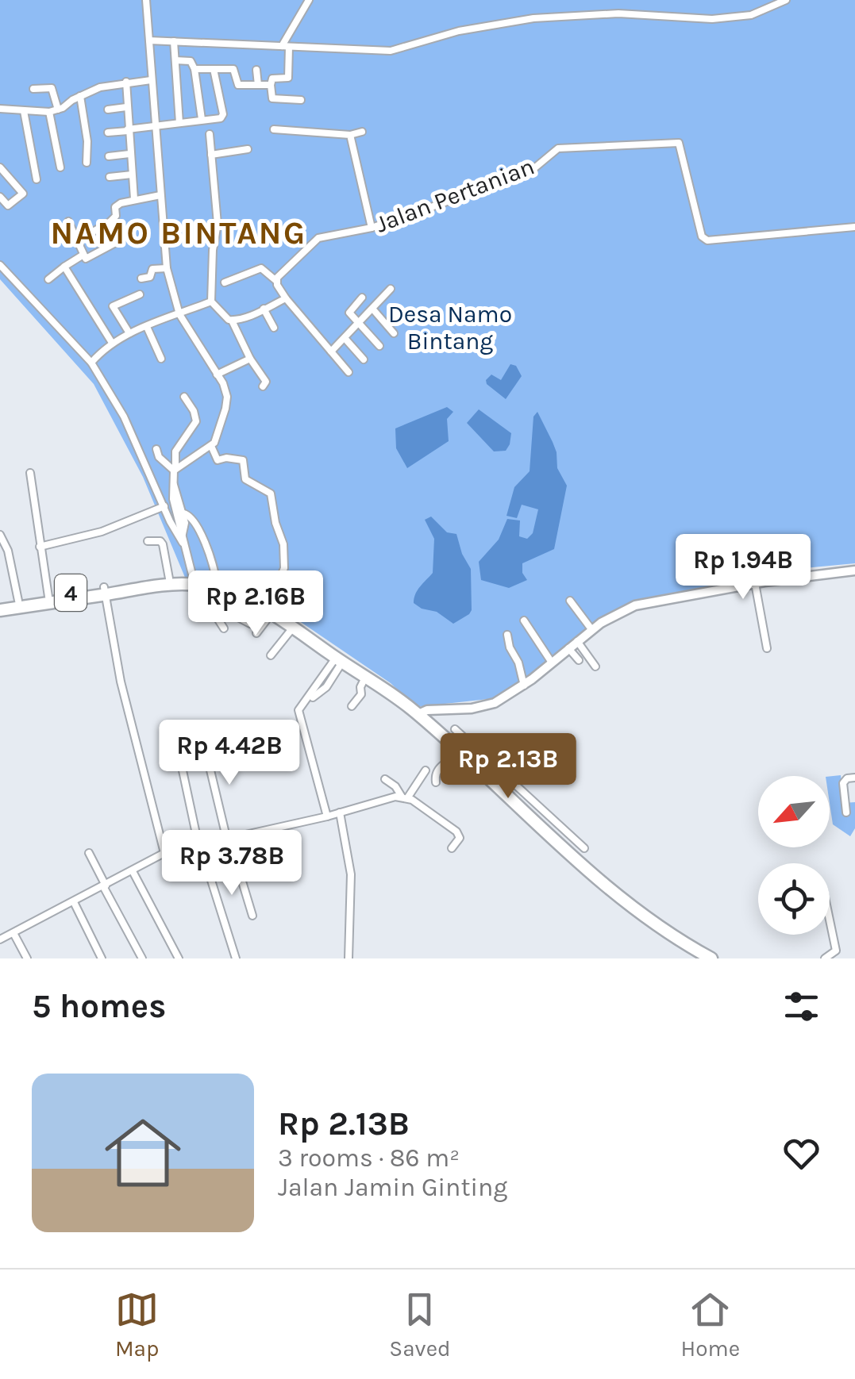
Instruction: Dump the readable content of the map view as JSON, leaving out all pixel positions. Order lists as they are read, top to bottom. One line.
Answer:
{"streets":{"highway":["4"],"street":["Jalan Pertanian"]},"districts":["NAMO BINTANG"],"parks":["Desa Namo Bintang"],"north":"bottom left","page":{"price":["Rp 1.94B","Rp 2.16B","Rp 4.42B","Rp 2.13B","Rp 3.78B"],"heading":"5 homes","list":[{"name":"Rp 2.13B","note":"3 rooms · 86 m² · Jalan Jamin Ginting"}],"tabs":["Map","Saved","Home"]}}
